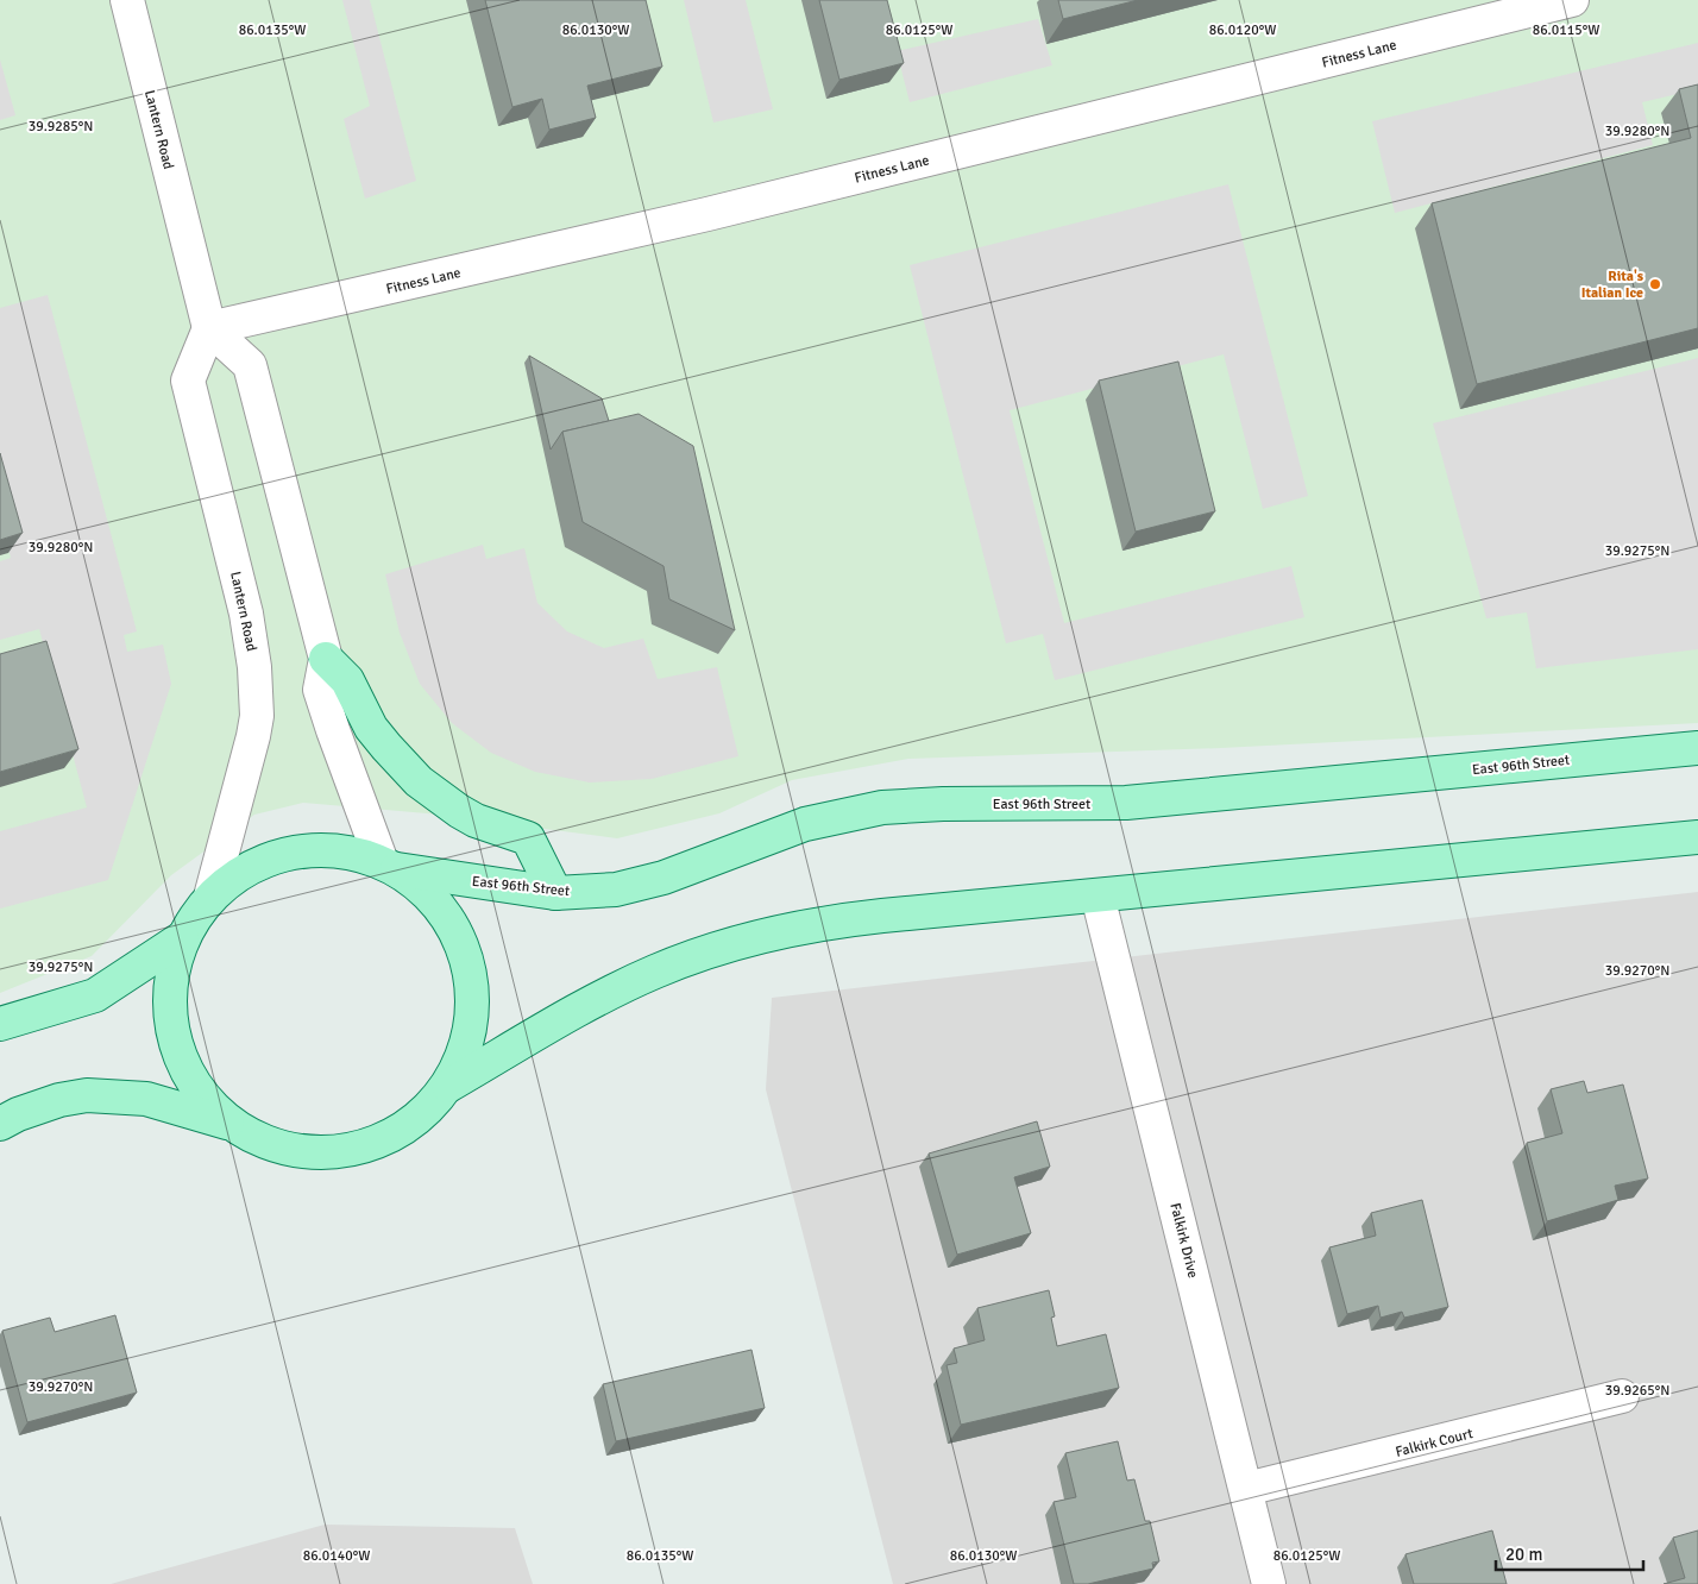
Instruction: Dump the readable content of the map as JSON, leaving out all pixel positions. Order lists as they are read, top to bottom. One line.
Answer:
{"streets":{"main road":["East 96th Street"],"street":["Fitness Lane","Lantern Road","Falkirk Drive","Falkirk Court"]},"crossings":[["Fitness Lane","Lantern Road"],["Lantern Road","East 96th Street"],["Falkirk Drive","Falkirk Court"]],"places":["Rita's Italian Ice"],"scale_bar":"20 m","coordinates":["86.0135°W","86.0130°W","86.0125°W","86.0120°W","86.0115°W","39.9285°N","39.9280°N","39.9275°N","39.9270°N","39.9265°N","86.0140°W"]}
